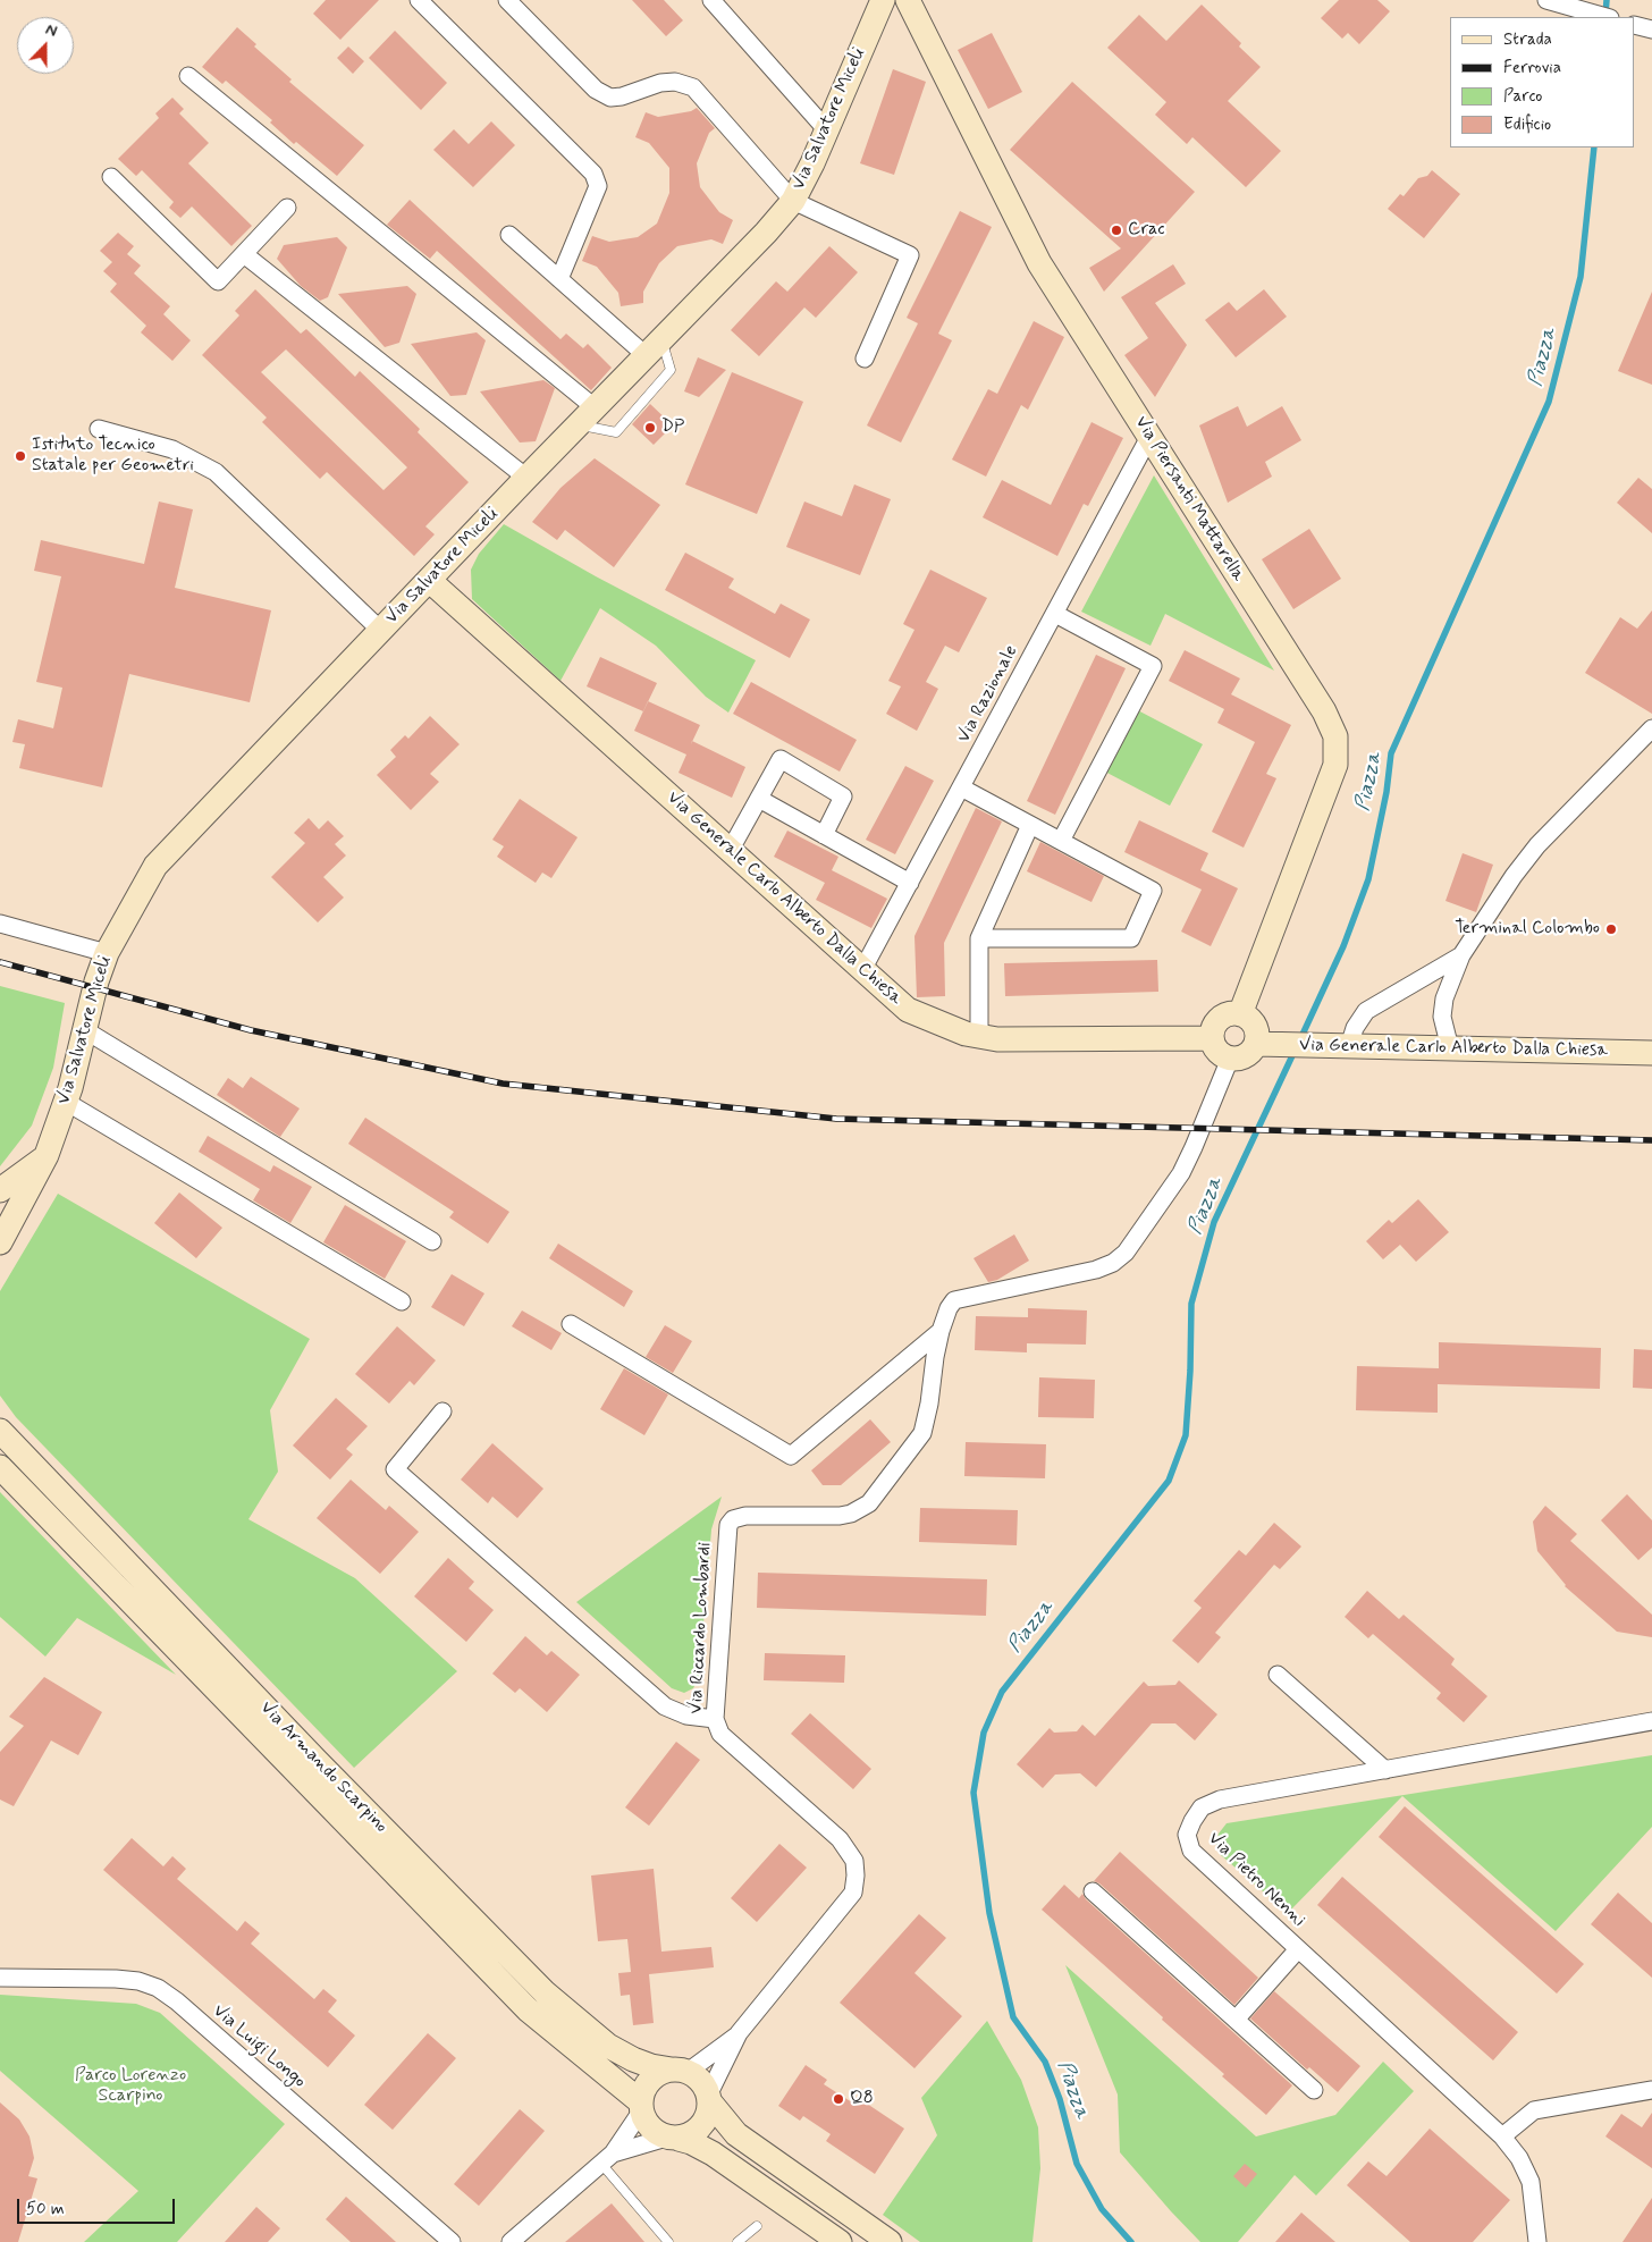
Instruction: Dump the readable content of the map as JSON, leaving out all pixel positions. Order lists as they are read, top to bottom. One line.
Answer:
{"streets":{"street":["Via Salvatore Miceli","Via Piersanti Mattarella","Via Razionale","Via Generale Carlo Alberto Dalla Chiesa","Via Riccardo Lombardi","Via Armando Scarpino","Via Pietro Nenni","Via Luigi Longo"]},"crossings":[["Via Salvatore Miceli","Via Generale Carlo Alberto Dalla Chiesa"],["Via Piersanti Mattarella","Via Razionale"],["Via Piersanti Mattarella","Via Generale Carlo Alberto Dalla Chiesa"],["Via Piersanti Mattarella","Via Riccardo Lombardi"],["Via Razionale","Via Generale Carlo Alberto Dalla Chiesa"],["Via Generale Carlo Alberto Dalla Chiesa","Via Riccardo Lombardi"],["Via Riccardo Lombardi","Via Armando Scarpino"]],"water":["Piazza"],"parks":["Parco Lorenzo Scarpino"],"places":["Crac","DP","Istituto Tecnico Statale per Geometri","Terminal Colombo","Q8"],"legend":["Strada","Ferrovia","Parco","Edificio"],"scale_bar":"50 m","north":"top"}
